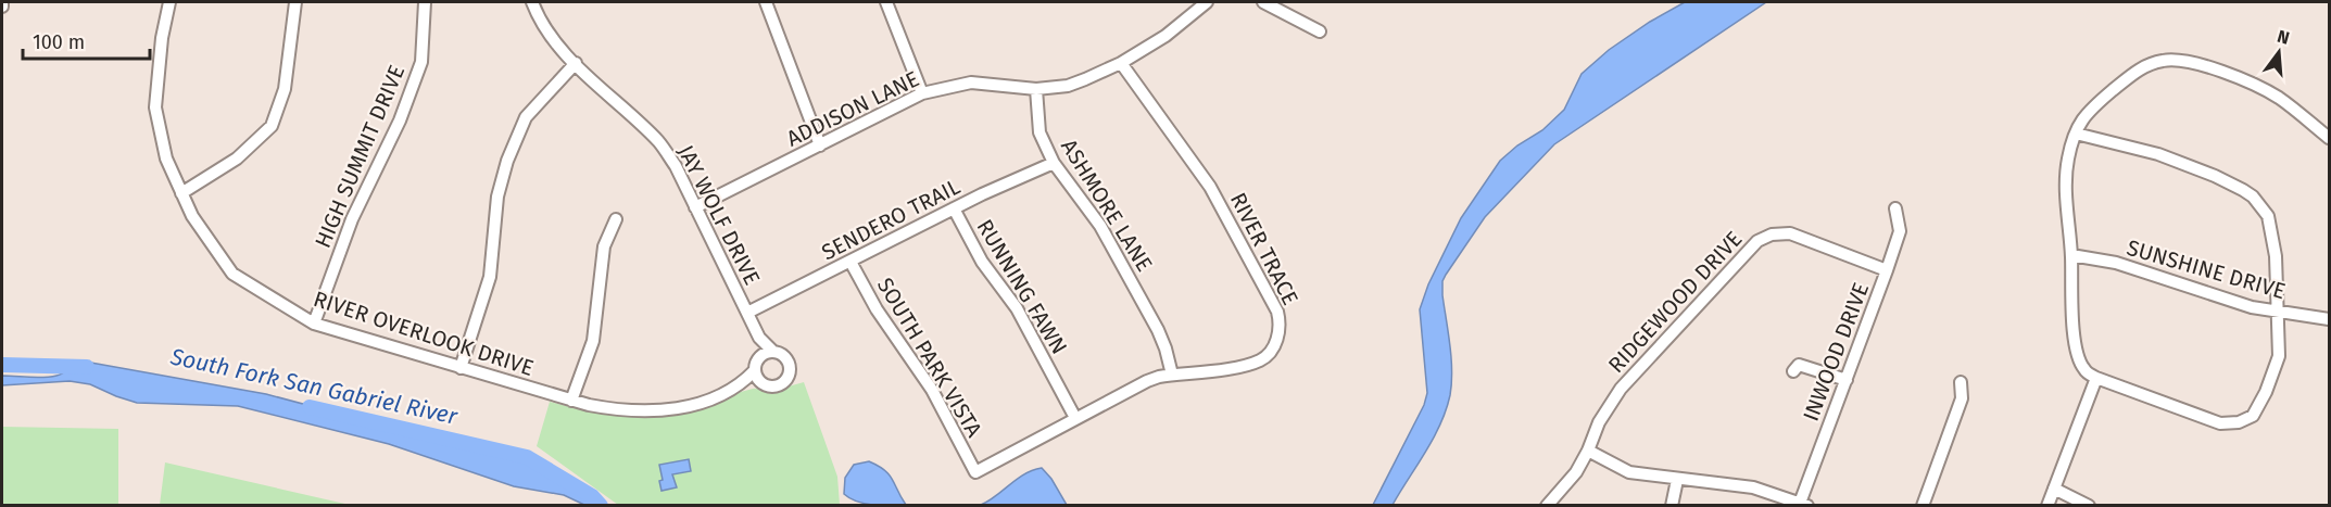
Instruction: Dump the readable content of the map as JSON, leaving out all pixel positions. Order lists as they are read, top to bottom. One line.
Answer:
{"streets":{"street":["ADDISON LANE","HIGH SUMMIT DRIVE","ASHMORE LANE","JAY WOLF DRIVE","SENDERO TRAIL","RIVER TRACE","SUNSHINE DRIVE","RUNNING FAWN","RIDGEWOOD DRIVE","RIVER OVERLOOK DRIVE","INWOOD DRIVE","SOUTH PARK VISTA"]},"crossings":[["ADDISON LANE","ASHMORE LANE"],["ADDISON LANE","JAY WOLF DRIVE"],["ADDISON LANE","RIVER TRACE"],["HIGH SUMMIT DRIVE","RIVER OVERLOOK DRIVE"],["ASHMORE LANE","SENDERO TRAIL"],["ASHMORE LANE","RIVER TRACE"],["JAY WOLF DRIVE","SENDERO TRAIL"],["SENDERO TRAIL","RUNNING FAWN"],["SENDERO TRAIL","SOUTH PARK VISTA"],["RIVER TRACE","RUNNING FAWN"],["RIVER TRACE","SOUTH PARK VISTA"],["RIDGEWOOD DRIVE","INWOOD DRIVE"]],"water":["South Fork San Gabriel River"],"scale_bar":"100 m","north":"top"}
